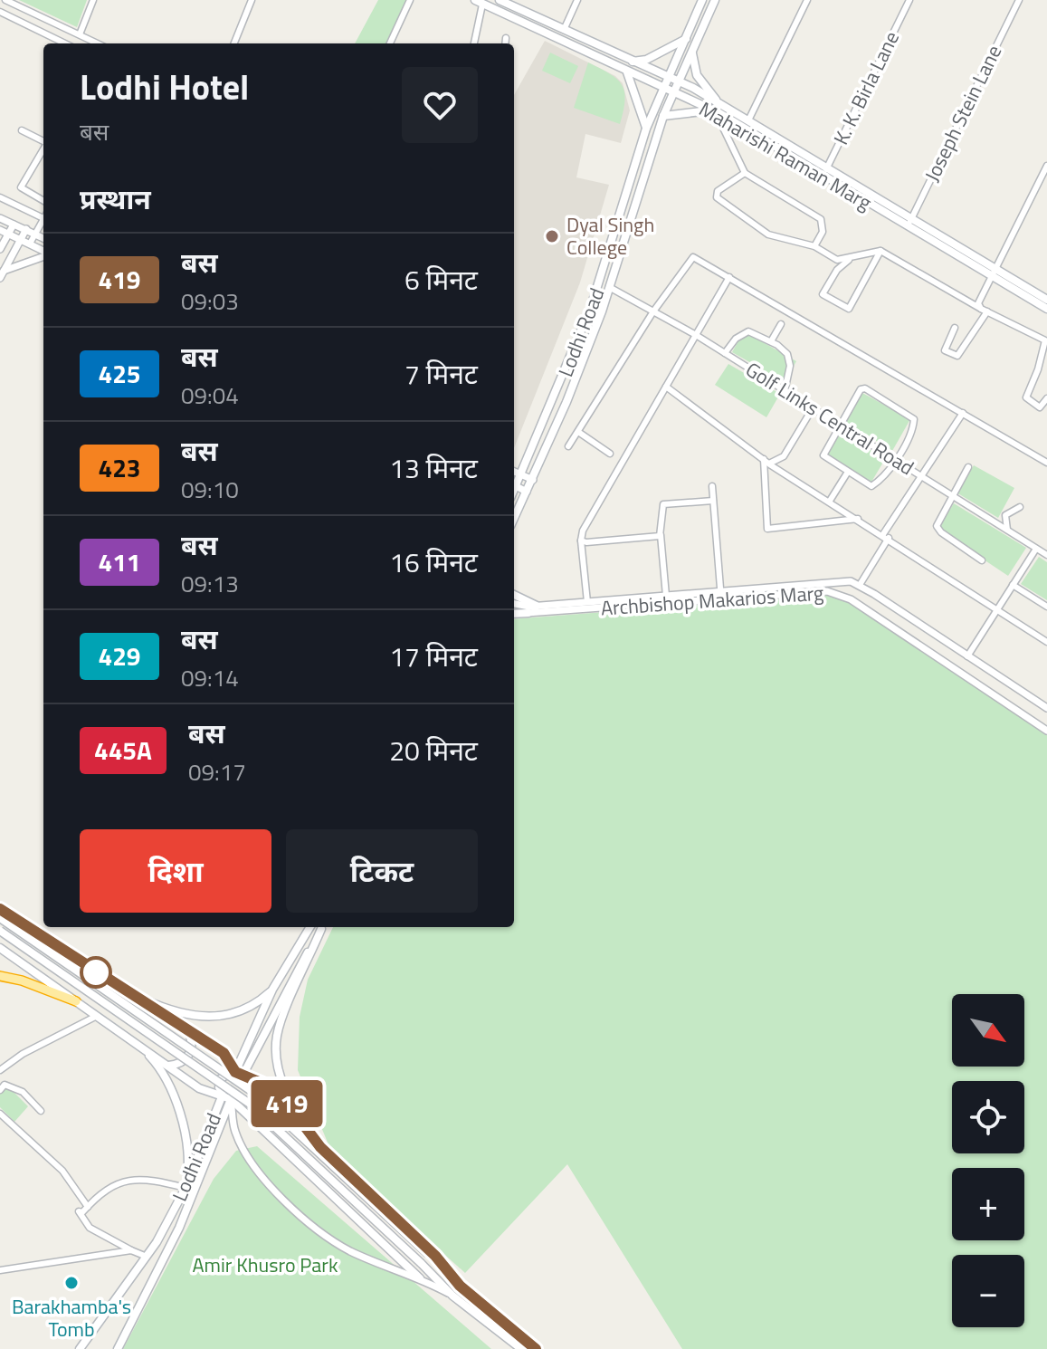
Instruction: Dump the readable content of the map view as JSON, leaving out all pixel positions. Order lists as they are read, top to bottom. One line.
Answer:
{"streets":{"main road":["Maharishi Raman Marg","Lodhi Road"],"street":["K. K. Birla Lane","Joseph Stein Lane","Golf Links Central Road","Archbishop Makarios Marg"]},"crossings":[["K. K. Birla Lane","Maharishi Raman Marg"],["Joseph Stein Lane","Maharishi Raman Marg"],["Maharishi Raman Marg","Lodhi Road"],["Lodhi Road","Golf Links Central Road"]],"parks":["Amir Khusro Park"],"places":["Dyal Singh College","Barakhamba's Tomb"],"lines":["bus line 419"],"north":"bottom right","page":{"on_map":"419","heading":[["Lodhi Hotel","बस"],"प्रस्थान"],"list":[{"mark":"419","name":"बस","note":"09:03","value":"6 मिनट"},{"mark":"425","name":"बस","note":"09:04","value":"7 मिनट"},{"mark":"423","name":"बस","note":"09:10","value":"13 मिनट"},{"mark":"411","name":"बस","note":"09:13","value":"16 मिनट"},{"mark":"429","name":"बस","note":"09:14","value":"17 मिनट"},{"mark":"445A","name":"बस","note":"09:17","value":"20 मिनट"}],"buttons":["दिशा","टिकट"],"map_buttons":["+","−"]}}
